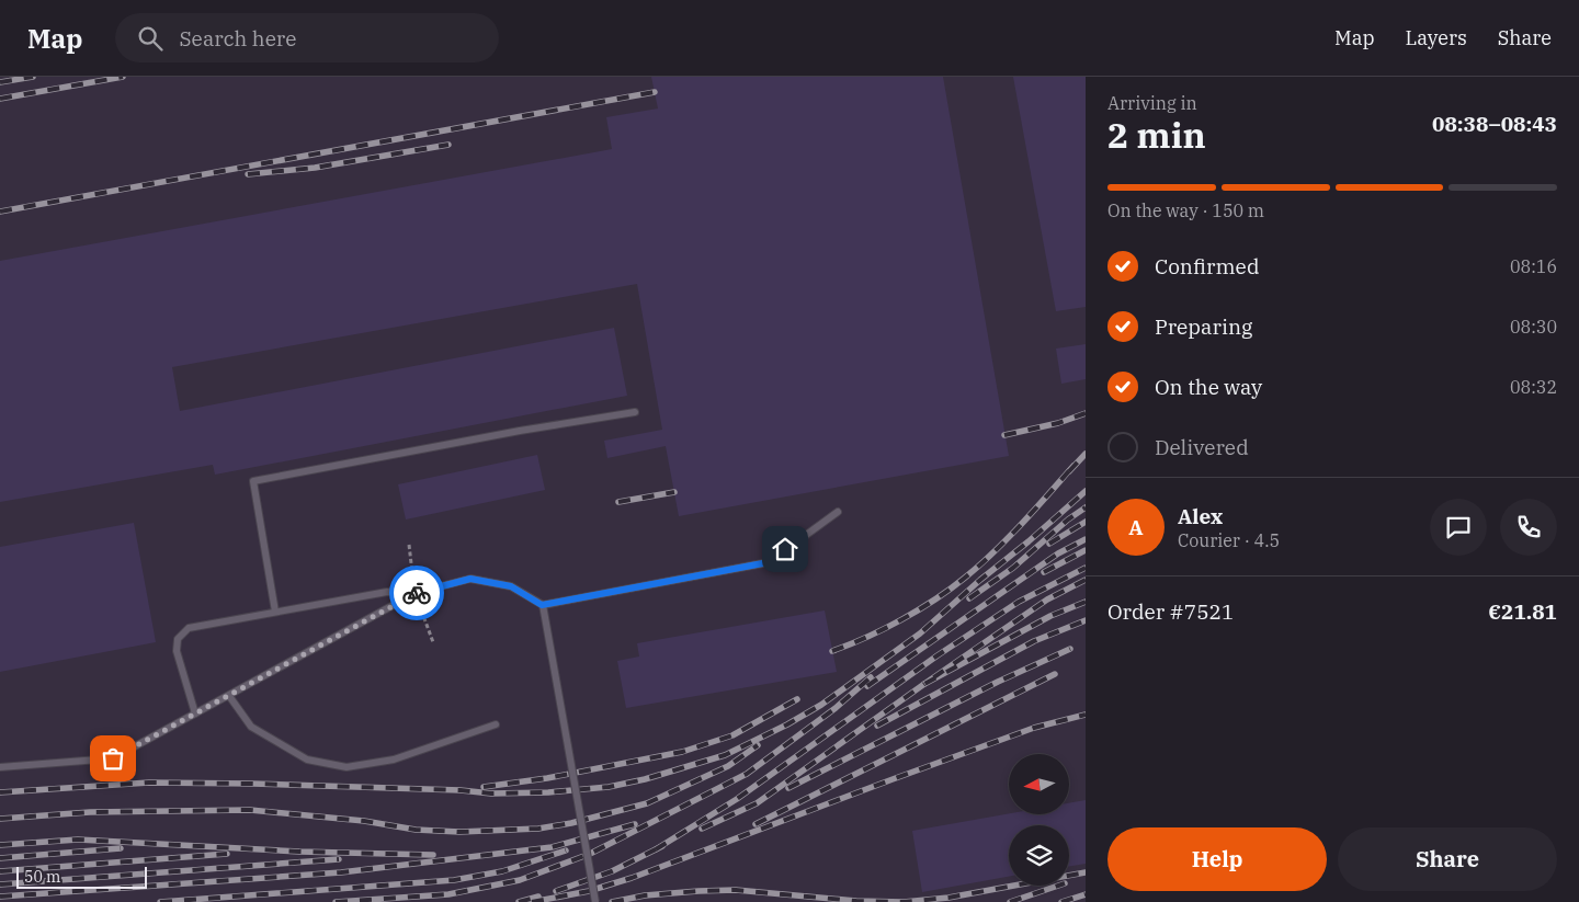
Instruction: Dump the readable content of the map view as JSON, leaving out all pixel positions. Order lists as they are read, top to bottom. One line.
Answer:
{"scale_bar":"50 m","north":"left","page":{"header":"Map","search":"Search here","nav":["Map","Layers","Share"],"heading":["2 min","Arriving in","08:38–08:43"],"panel":["Alex","Courier · 4.5","Order #7521","€21.81"],"bar":"On the way · 150 m","list":[["Confirmed","08:16"],["Preparing","08:30"],["On the way","08:32"],"Delivered"],"round":"A","buttons":["Help","Share"],"scale":"50 m"}}
